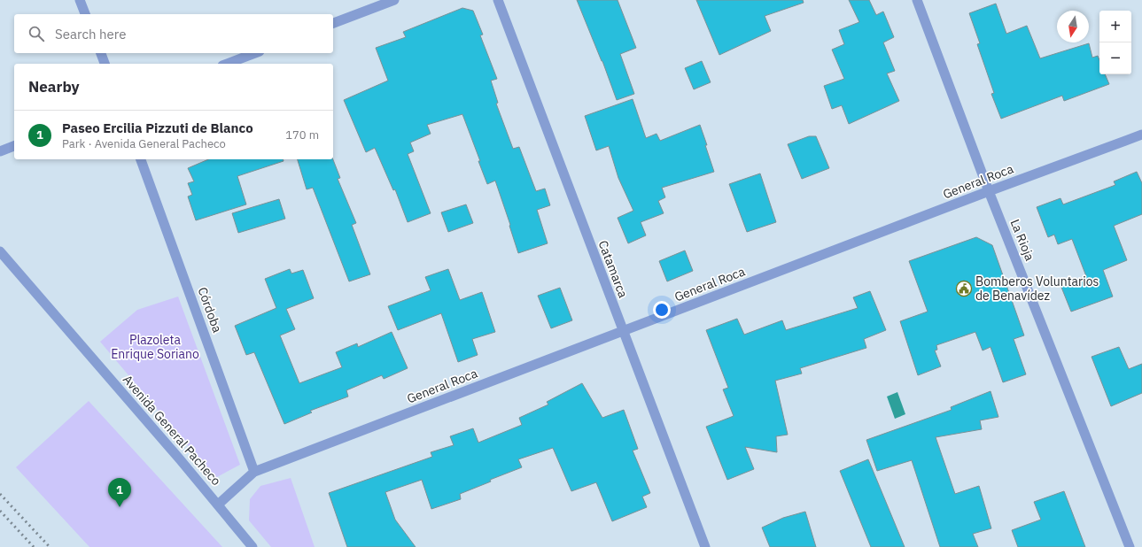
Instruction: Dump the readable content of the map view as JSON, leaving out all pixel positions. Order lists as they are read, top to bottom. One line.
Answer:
{"streets":{"street":["General Roca","La Rioja","Catamarca","Córdoba","Avenida General Pacheco"]},"crossings":[["General Roca","La Rioja"],["General Roca","Catamarca"],["General Roca","Córdoba"],["General Roca","Avenida General Pacheco"]],"parks":["Plazoleta Enrique Soriano"],"places":{"public building":["Bomberos Voluntarios de Benavídez"]},"north":"bottom","page":{"map_buttons":["+","−"],"search":"Search here","heading":"Nearby","list":[{"mark":"1","name":"Paseo Ercilia Pizzuti de Blanco","note":"Park · Avenida General Pacheco","value":"170 m"}],"pins":"1"}}
